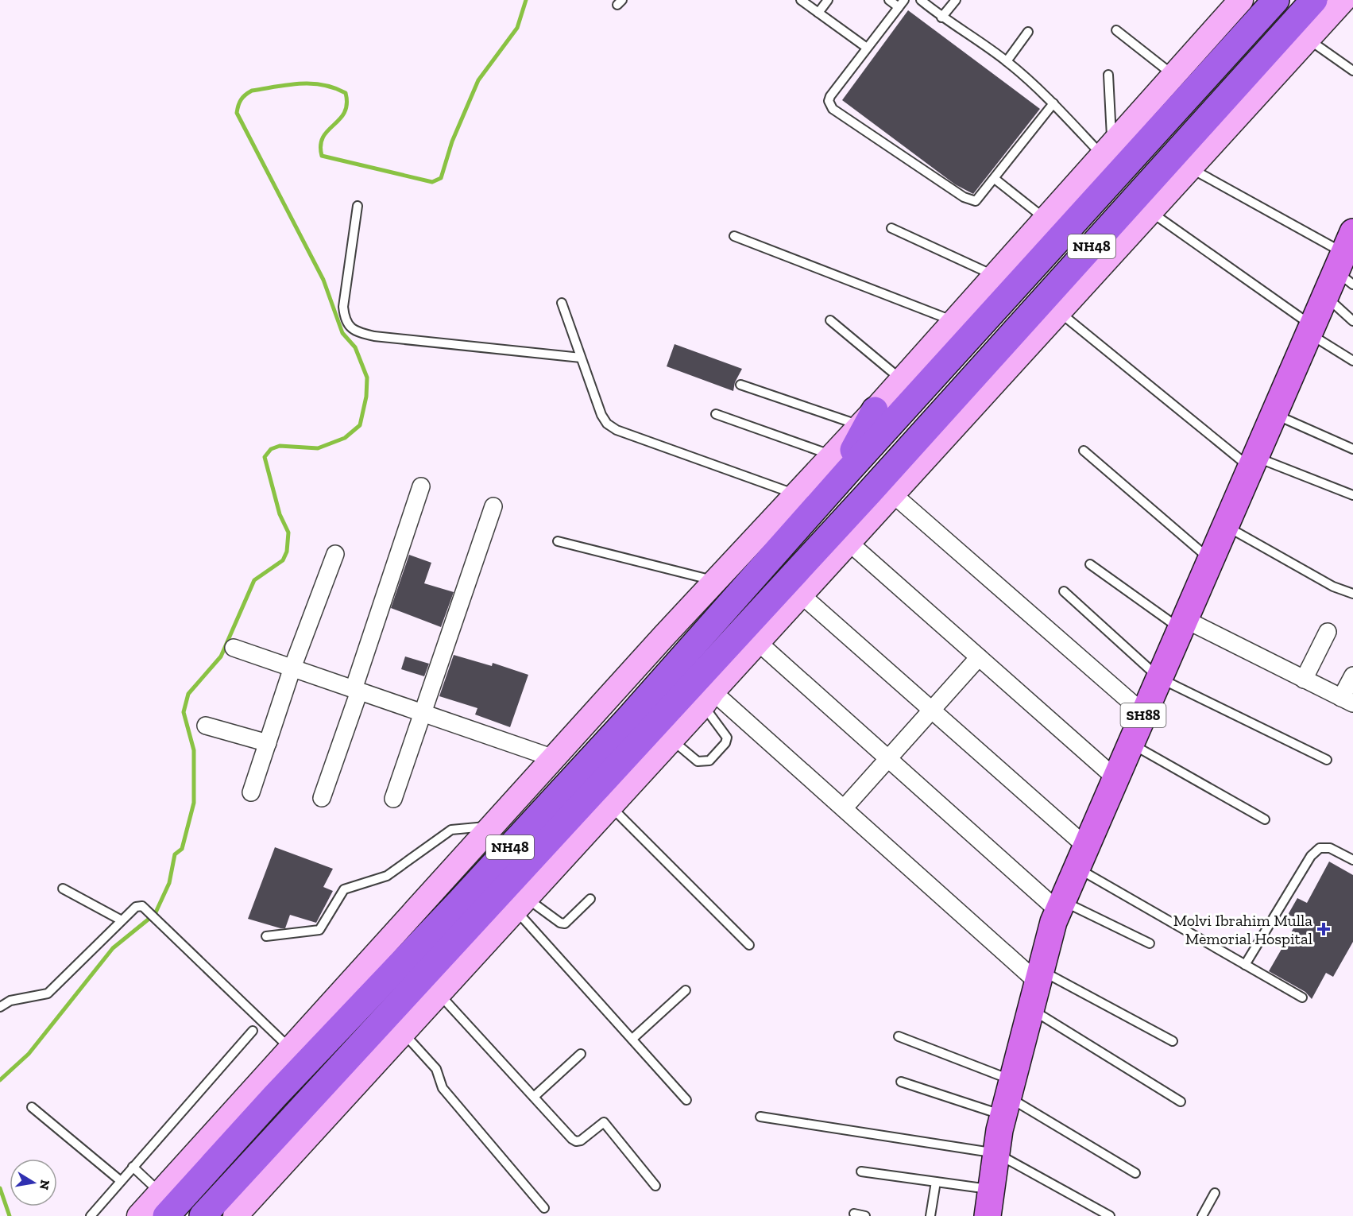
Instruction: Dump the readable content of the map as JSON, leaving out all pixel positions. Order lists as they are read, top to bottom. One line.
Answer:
{"streets":{"highway":["NH48"],"main road":["SH88"]},"places":{"health":["Molvi Ibrahim Mulla Memorial Hospital"]},"north":"right"}
